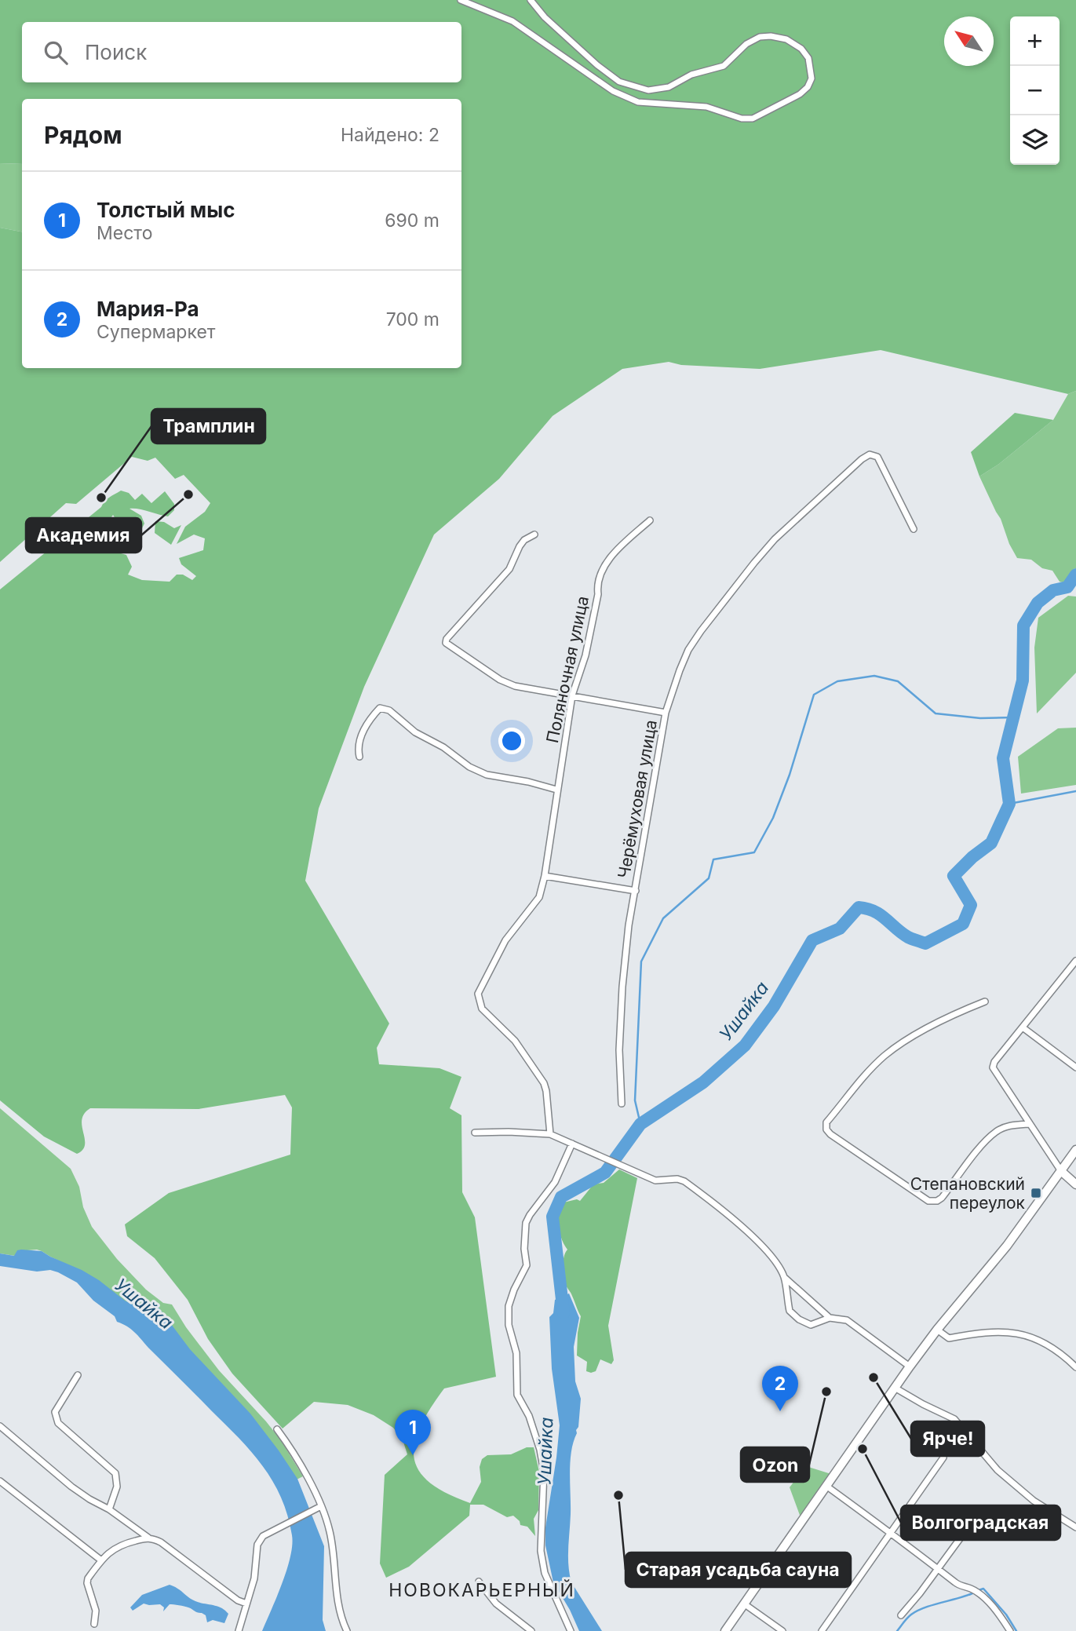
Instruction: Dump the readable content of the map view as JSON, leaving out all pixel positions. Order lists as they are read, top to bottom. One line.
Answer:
{"streets":{"street":["Поляночная улица","Черёмуховая улица"]},"districts":["НОВОКАРЬЕРНЫЙ"],"water":["Ушайка"],"places":{"other":["Академия","Трамплин","Ярче!","Ozon","Волгоградская","Старая усадьба сауна"],"transit":["Степановский переулок"]},"north":"top left","page":{"map_buttons":["+","−"],"search":"Поиск","heading":["Рядом","Найдено: 2"],"list":[{"mark":"1","name":"Толстый мыс","note":"Место","value":"690 m"},{"mark":"2","name":"Мария-Ра","note":"Супермаркет","value":"700 m"}],"pins":["2","1"]}}
